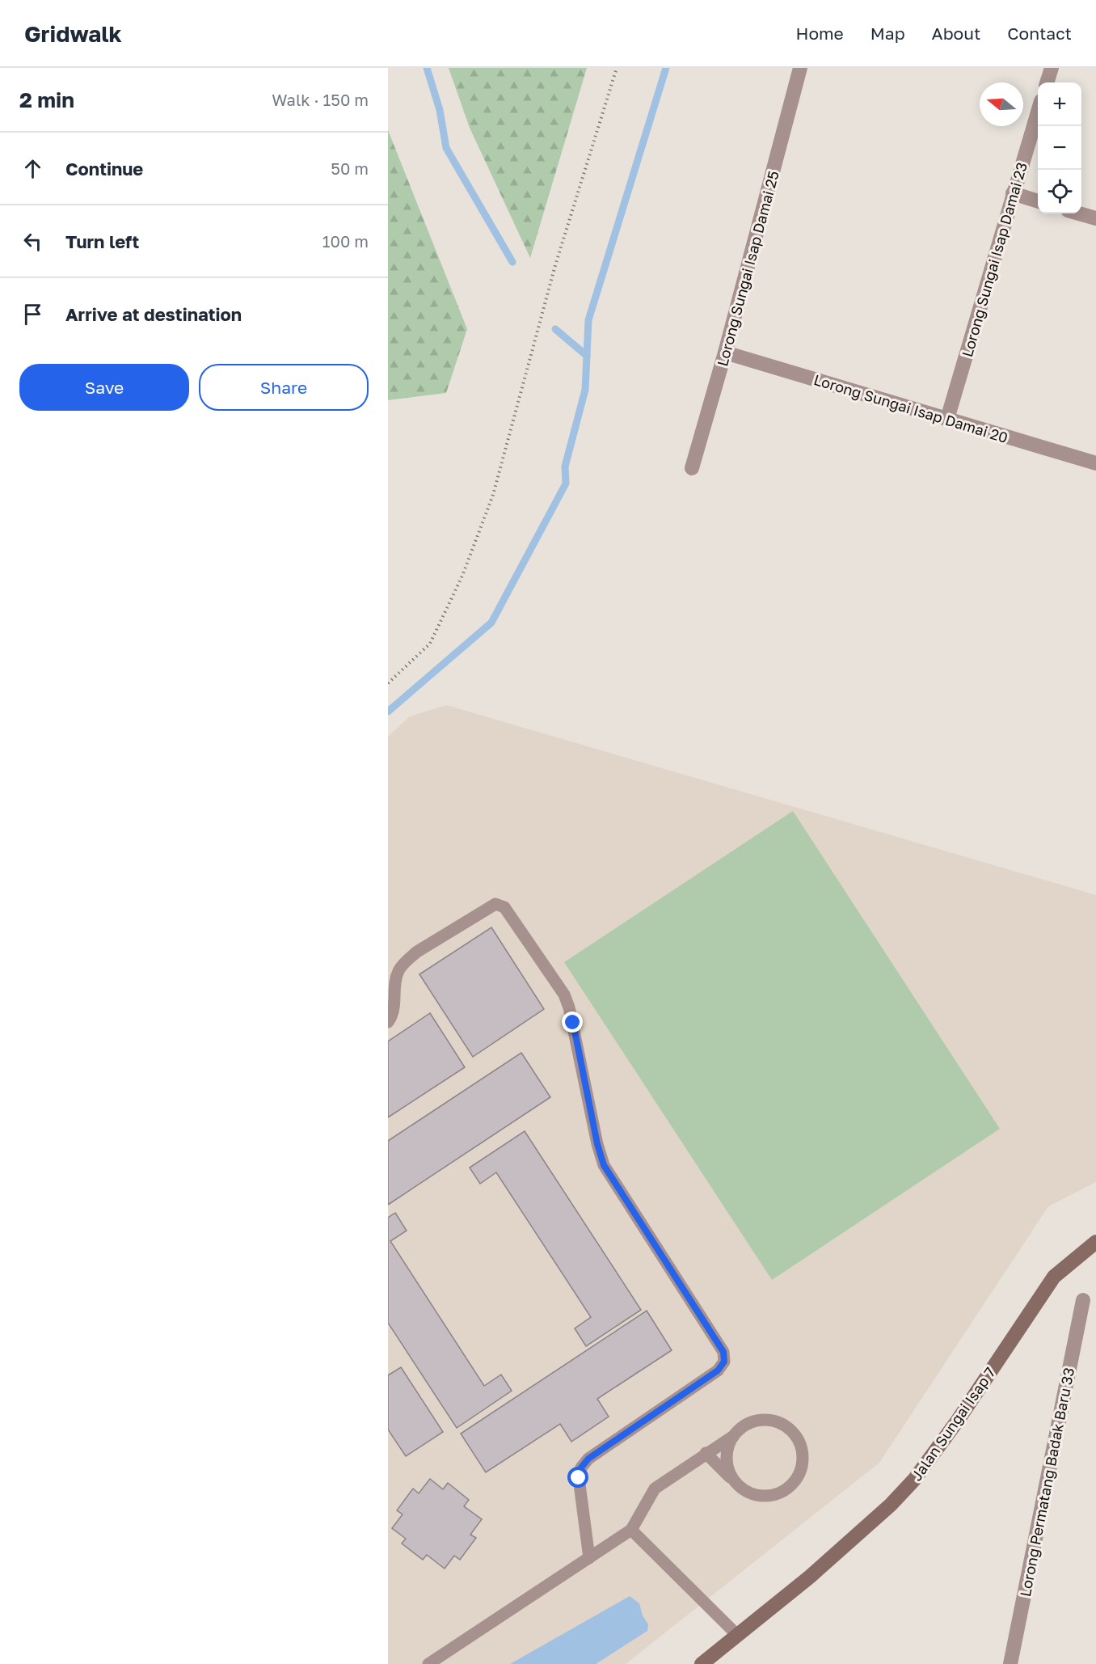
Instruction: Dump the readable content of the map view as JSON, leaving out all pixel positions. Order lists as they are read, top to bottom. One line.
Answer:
{"streets":{"street":["Lorong Sungai Isap Damai 23","Lorong Sungai Isap Damai 25","Lorong Sungai Isap Damai 20","Jalan Sungai Isap 7","Lorong Permatang Badak Baru 33"]},"crossings":[["Lorong Sungai Isap Damai 23","Lorong Sungai Isap Damai 20"],["Lorong Sungai Isap Damai 25","Lorong Sungai Isap Damai 20"]],"north":"left","page":{"header":"Gridwalk","nav":["Home","Map","About","Contact"],"heading":["2 min","Walk · 150 m"],"map_buttons":["+","−"],"list":[["Continue","50 m"],["Turn left","100 m"],"Arrive at destination"],"buttons":["Save","Share"]}}
